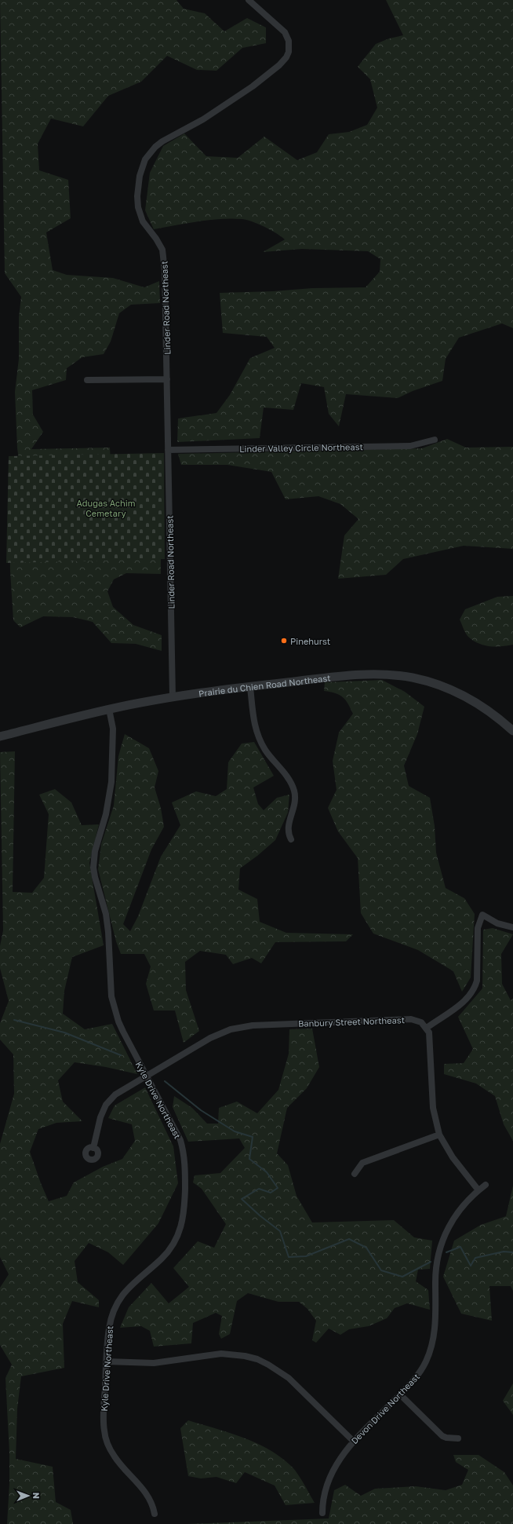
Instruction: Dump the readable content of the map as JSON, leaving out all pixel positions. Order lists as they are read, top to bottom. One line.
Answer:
{"streets":{"street":["Linder Road Northeast","Linder Valley Circle Northeast","Prairie du Chien Road Northeast","Banbury Street Northeast","Kyle Drive Northeast","Devon Drive Northeast"]},"crossings":[["Linder Road Northeast","Linder Valley Circle Northeast"],["Linder Road Northeast","Prairie du Chien Road Northeast"],["Prairie du Chien Road Northeast","Kyle Drive Northeast"],["Banbury Street Northeast","Kyle Drive Northeast"]],"parks":["Adugas Achim Cemetary"],"places":["Pinehurst"],"north":"right"}
